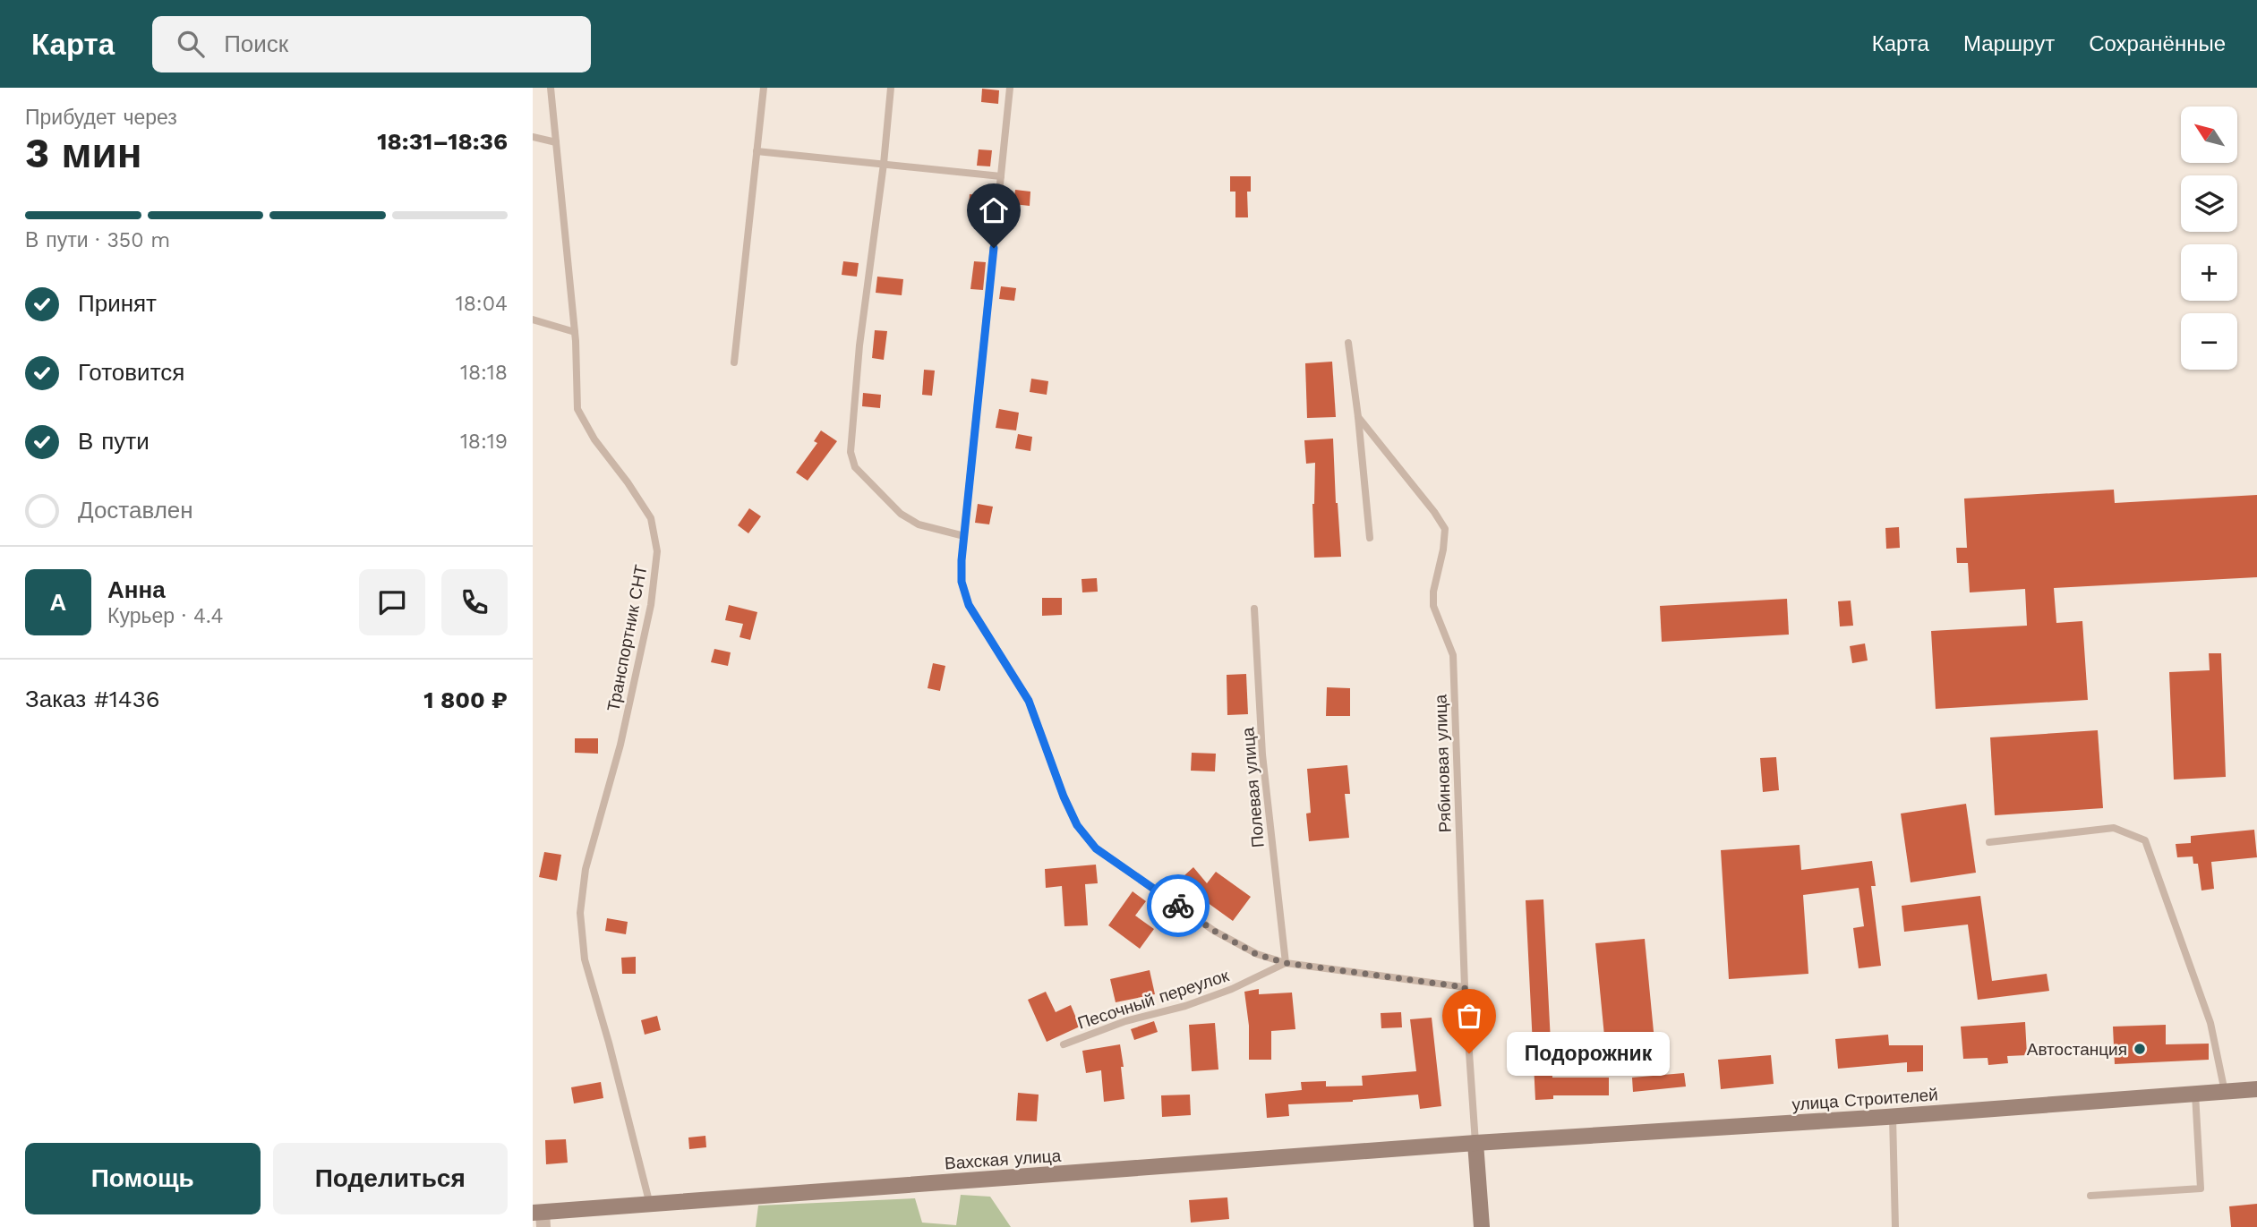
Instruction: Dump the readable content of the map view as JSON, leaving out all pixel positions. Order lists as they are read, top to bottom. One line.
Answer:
{"streets":{"street":["улица Строителей","Вахская улица"],"lane":["Транспортник СНТ","Рябиновая улица","Полевая улица","Песочный переулок"]},"crossings":[["Транспортник СНТ","Вахская улица"],["Рябиновая улица","улица Строителей"],["Рябиновая улица","Вахская улица"],["Полевая улица","Песочный переулок"],["улица Строителей","Вахская улица"]],"places":["Автостанция","Подорожник"],"north":"top left","page":{"header":"Карта","search":"Поиск","nav":["Карта","Маршрут","Сохранённые"],"heading":["3 мин","Прибудет через","18:31–18:36"],"panel":["Анна","Курьер · 4.4","Заказ #1436","1 800 ₽"],"map_buttons":["+","−"],"bar":"В пути · 350 m","list":[["Принят","18:04"],["Готовится","18:18"],["В пути","18:19"],"Доставлен"],"round":"А","bubble":"Подорожник","buttons":["Помощь","Поделиться"]}}
